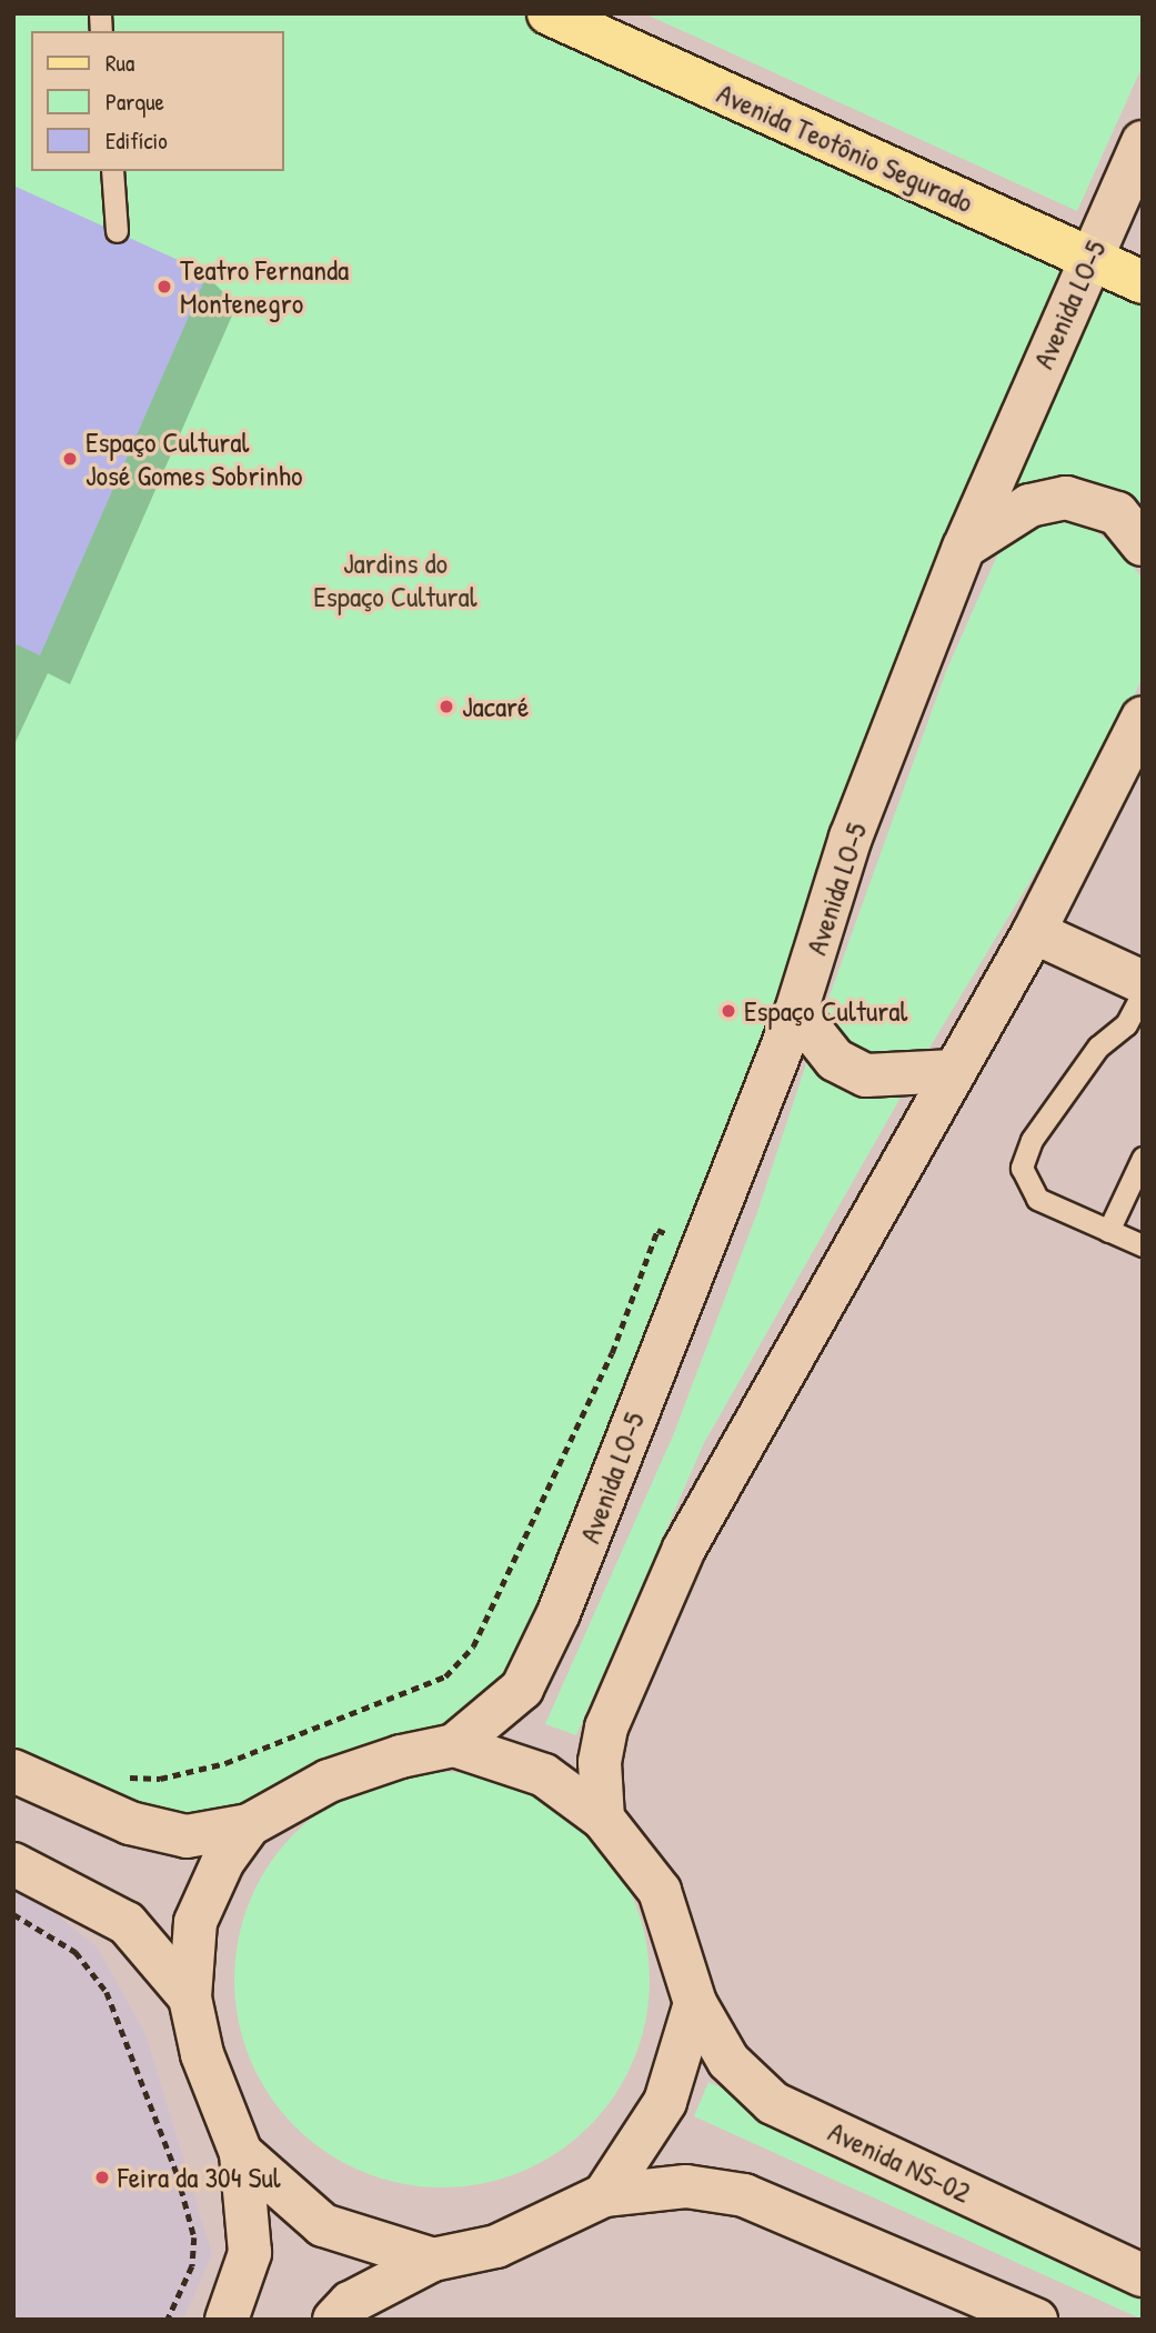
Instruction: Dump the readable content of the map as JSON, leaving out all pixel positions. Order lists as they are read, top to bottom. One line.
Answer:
{"streets":{"main road":["Avenida Teotônio Segurado","Avenida LO-5","Avenida NS-02"]},"crossings":[["Avenida Teotônio Segurado","Avenida LO-5"],["Avenida LO-5","Avenida NS-02"]],"parks":["Jardins do Espaço Cultural"],"places":["Teatro Fernanda Montenegro","Espaço Cultural José Gomes Sobrinho","Jacaré","Espaço Cultural","Feira da 304 Sul"],"legend":["Rua","Parque","Edifício"]}
